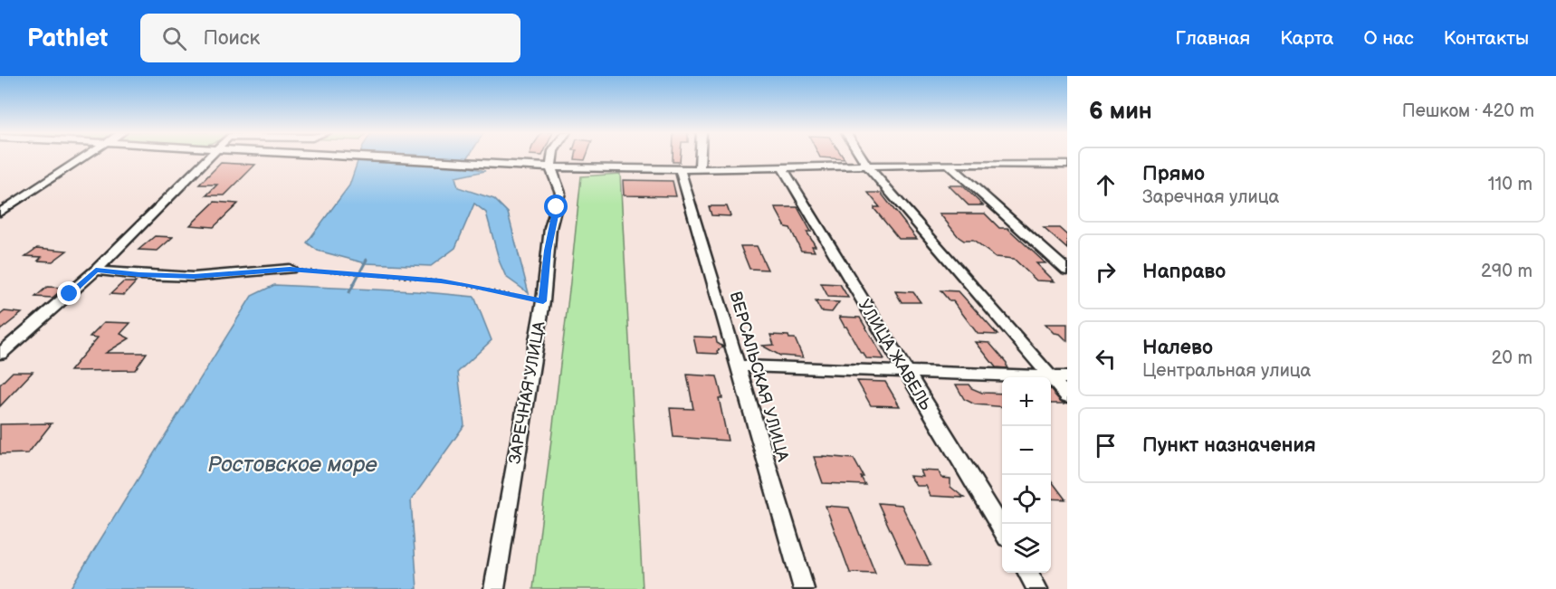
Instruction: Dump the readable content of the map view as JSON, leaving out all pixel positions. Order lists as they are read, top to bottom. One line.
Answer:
{"streets":{"street":["УЛИЦА ЖАВЕЛЬ","ВЕРСАЛЬСКАЯ УЛИЦА","ЗАРЕЧНАЯ УЛИЦА"]},"water":["Ростовское море"],"page":{"header":"Pathlet","search":"Поиск","nav":["Главная","Карта","О нас","Контакты"],"heading":["6 мин","Пешком · 420 m"],"list":[["Прямо","Заречная улица","110 m"],["Направо","290 m"],["Налево","Центральная улица","20 m"],"Пункт назначения"],"map_buttons":["+","−"]}}
